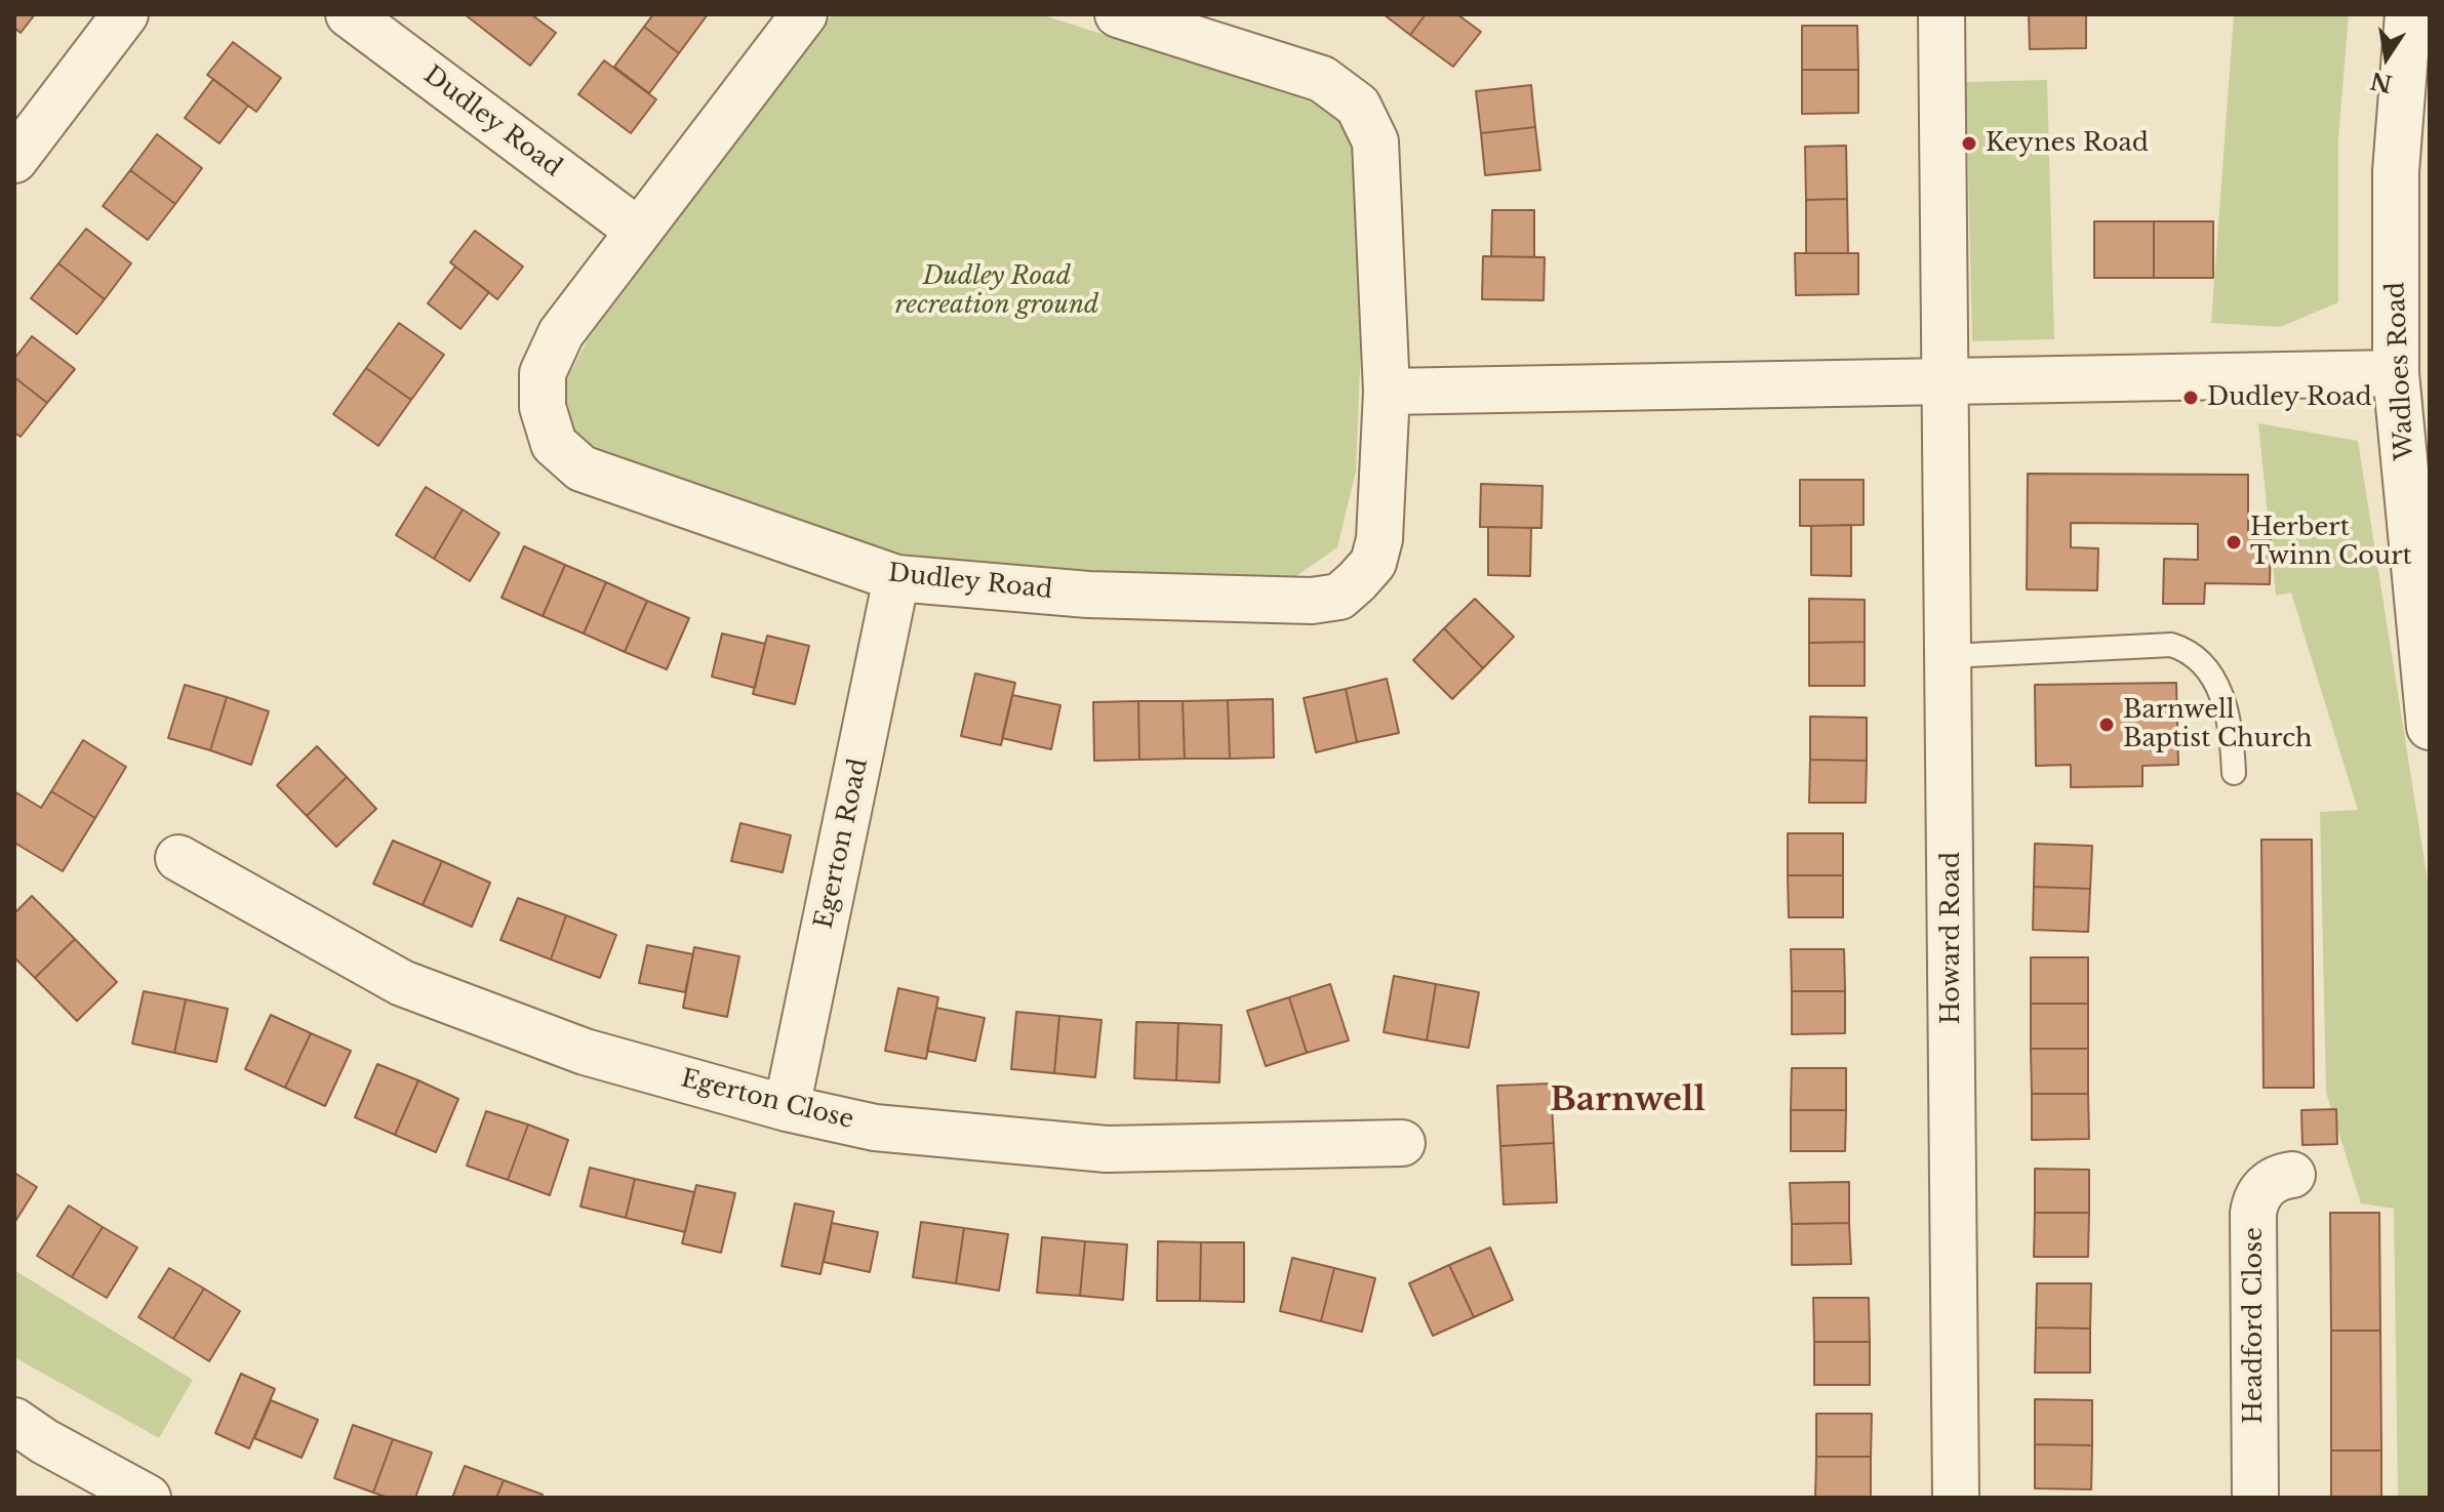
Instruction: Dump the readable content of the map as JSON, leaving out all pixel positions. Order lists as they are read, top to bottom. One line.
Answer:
{"streets":{"street":["Dudley Road","Wadloes Road","Egerton Road","Howard Road","Egerton Close","Headford Close"]},"crossings":[["Dudley Road","Egerton Road"],["Egerton Road","Egerton Close"]],"districts":["Barnwell"],"parks":["Dudley Road recreation ground"],"places":["Keynes Road","Dudley Road","Herbert Twinn Court","Barnwell Baptist Church"],"north":"bottom"}
